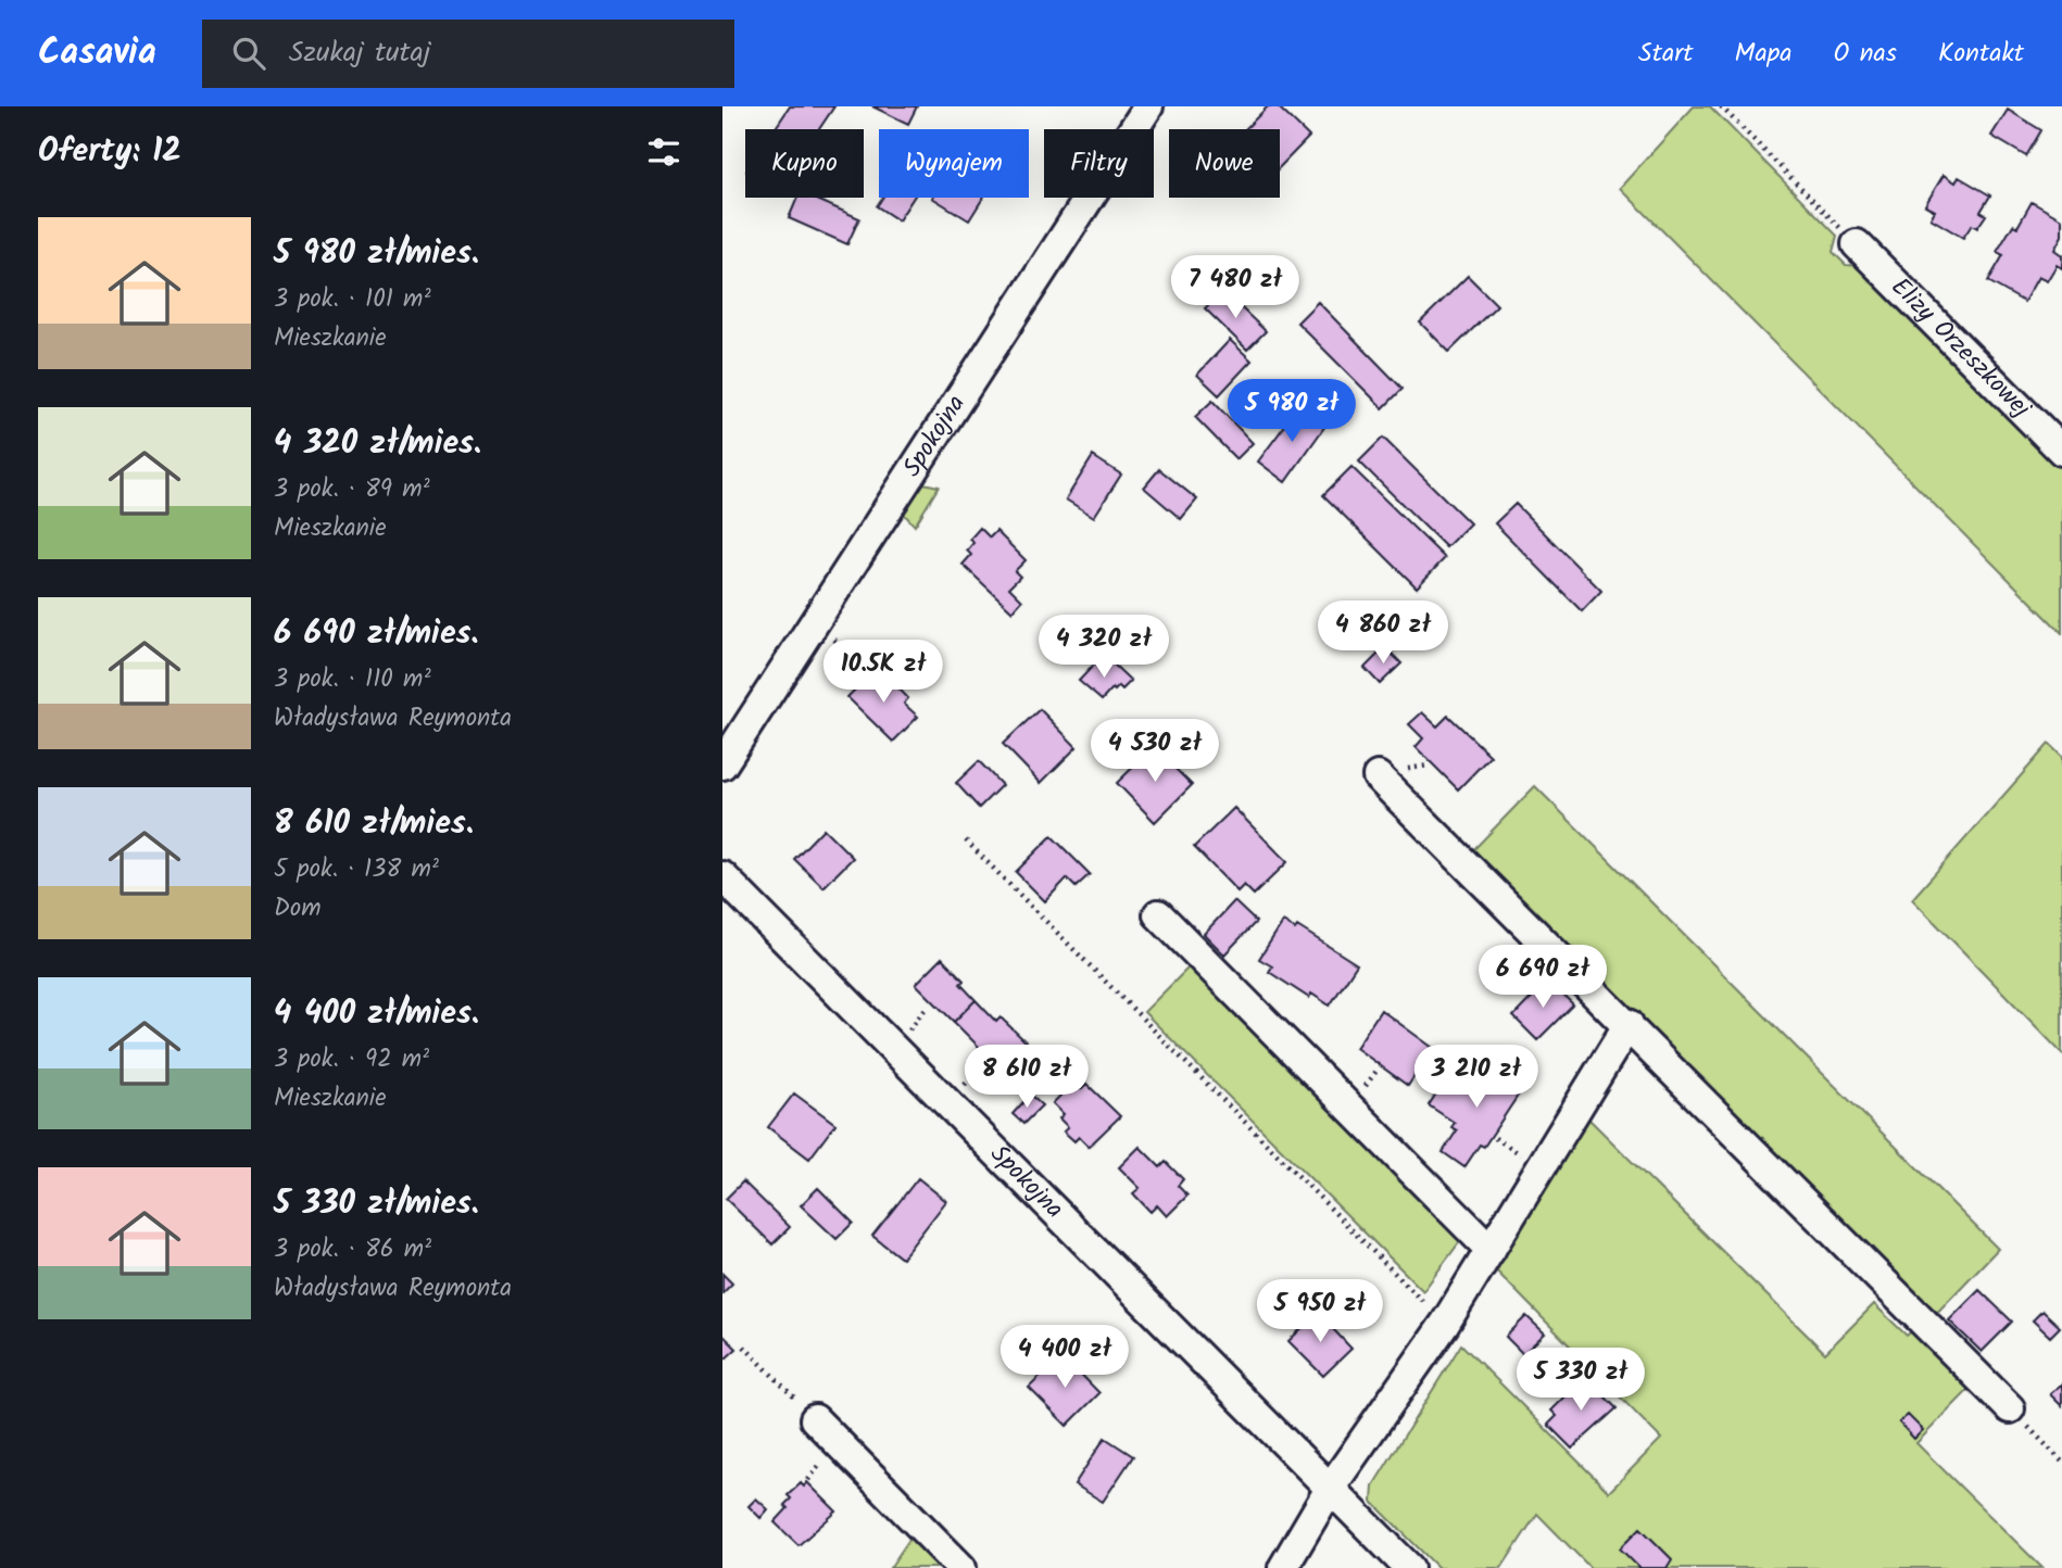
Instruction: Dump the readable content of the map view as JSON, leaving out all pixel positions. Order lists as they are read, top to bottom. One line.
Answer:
{"streets":{"street":["Elizy Orzeszkowej","Spokojna"]},"page":{"header":"Casavia","search":"Szukaj tutaj","nav":["Start","Mapa","O nas","Kontakt"],"heading":"Oferty: 12","chip":["Kupno","Wynajem","Filtry","Nowe"],"list":[{"name":"5 980 zł/mies.","note":"3 pok. · 101 m² · Mieszkanie"},{"name":"4 320 zł/mies.","note":"3 pok. · 89 m² · Mieszkanie"},{"name":"6 690 zł/mies.","note":"3 pok. · 110 m² · Władysława Reymonta"},{"name":"8 610 zł/mies.","note":"5 pok. · 138 m² · Dom"},{"name":"4 400 zł/mies.","note":"3 pok. · 92 m² · Mieszkanie"},{"name":"5 330 zł/mies.","note":"3 pok. · 86 m² · Władysława Reymonta"}],"price":["7 480 zł","5 980 zł","4 860 zł","4 320 zł","10.5K zł","4 530 zł","6 690 zł","8 610 zł","3 210 zł","5 950 zł","4 400 zł","5 330 zł"]}}
